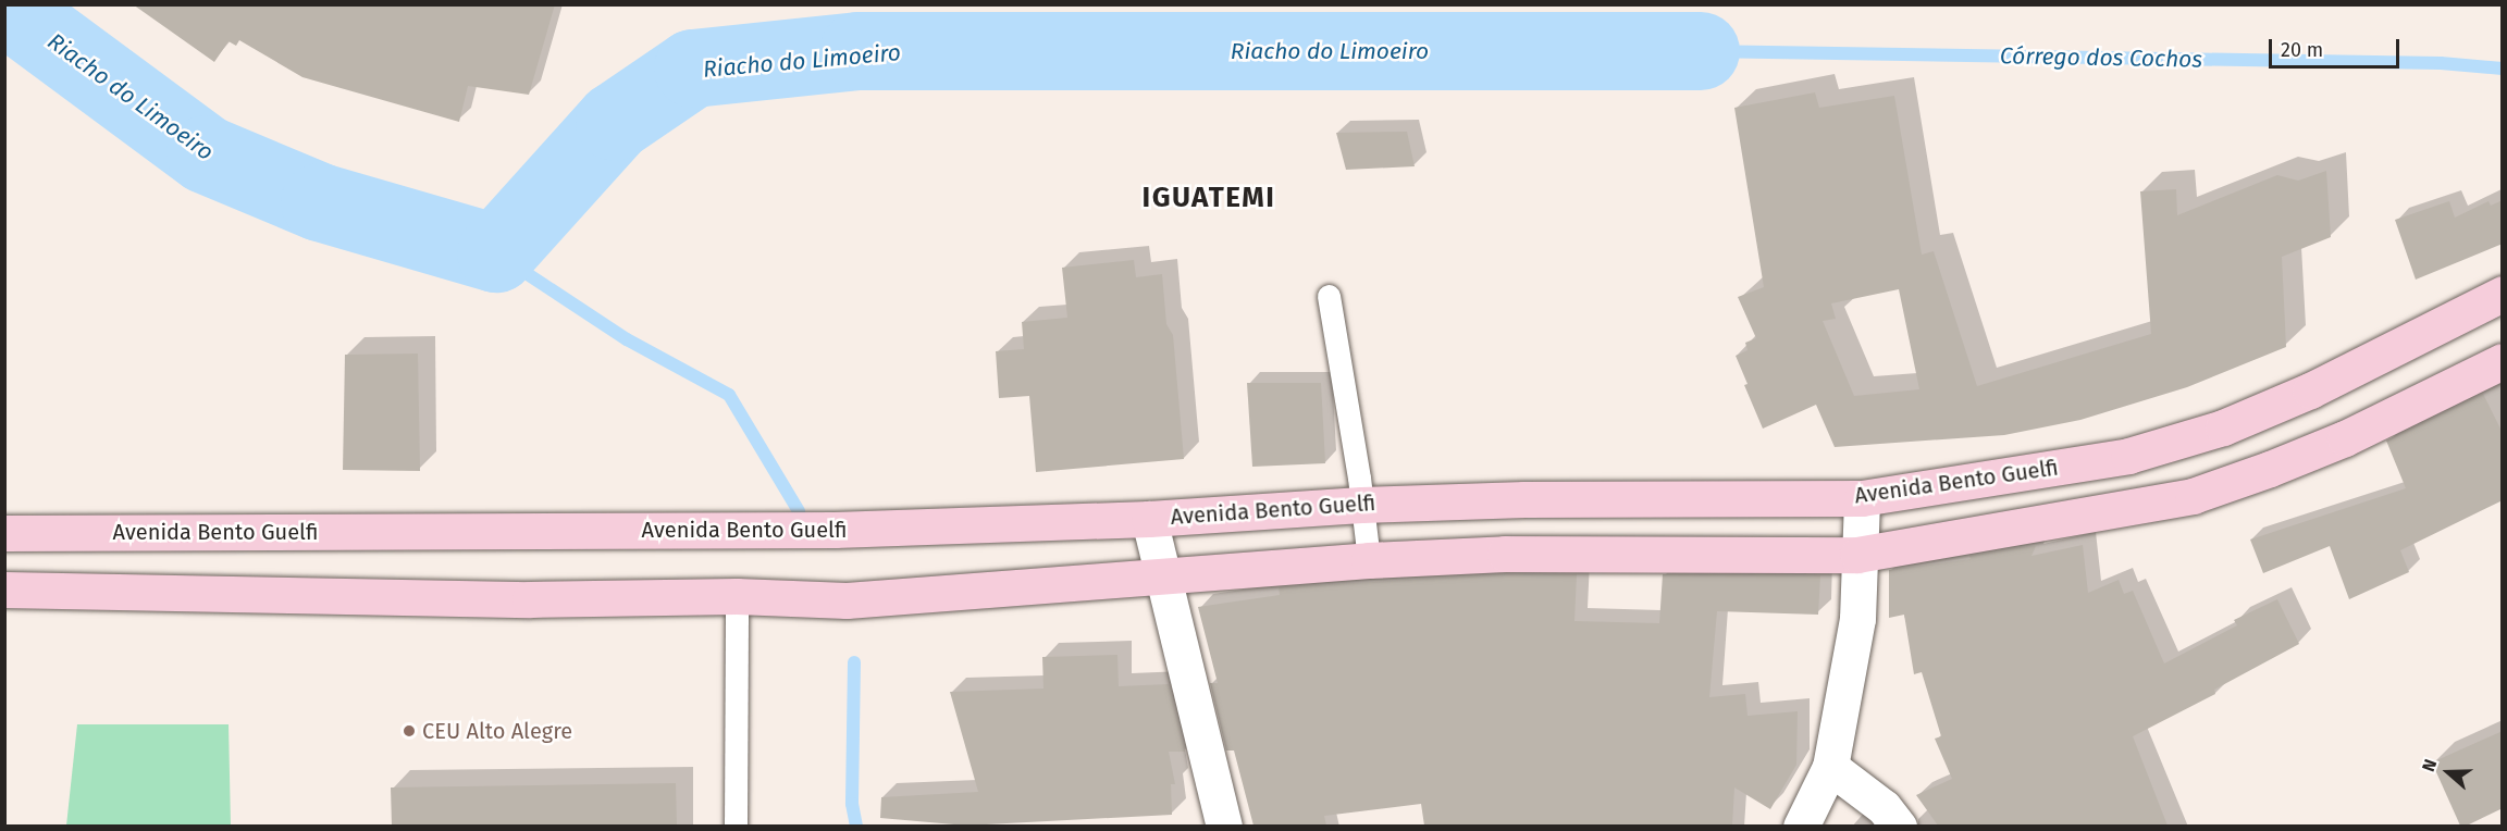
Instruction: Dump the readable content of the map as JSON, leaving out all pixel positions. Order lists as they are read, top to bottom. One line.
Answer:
{"streets":{"main road":["Avenida Bento Guelfi"]},"districts":["IGUATEMI"],"water":["Riacho do Limoeiro","Córrego dos Cochos"],"places":["CEU Alto Alegre"],"scale_bar":"20 m","north":"left"}
